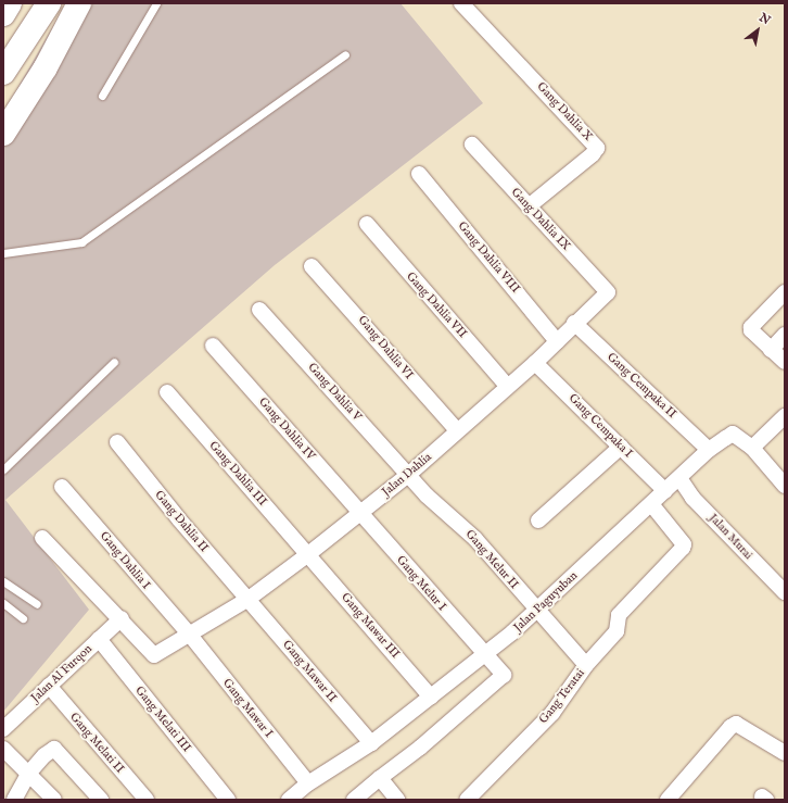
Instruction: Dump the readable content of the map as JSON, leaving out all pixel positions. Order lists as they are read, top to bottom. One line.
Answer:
{"streets":{"street":["Gang Dahlia X","Gang Dahlia IX","Gang Dahlia VIII","Gang Dahlia VII","Gang Dahlia VI","Gang Cempaka II","Gang Dahlia V","Gang Cempaka I","Gang Dahlia IV","Gang Dahlia III","Jalan Dahlia","Gang Dahlia II","Jalan Murai","Gang Melur II","Gang Dahlia I","Gang Melur I","Jalan Paguyuban","Gang Mawar III","Gang Mawar II","Jalan Al Furqon","Gang Teratai","Gang Mawar I","Gang Melati III","Gang Melati II"]},"crossings":[["Gang Dahlia X","Gang Dahlia IX"],["Gang Dahlia IX","Jalan Dahlia"],["Gang Dahlia VIII","Jalan Dahlia"],["Gang Dahlia VII","Jalan Dahlia"],["Gang Dahlia VI","Jalan Dahlia"],["Gang Cempaka II","Jalan Dahlia"],["Gang Cempaka II","Jalan Paguyuban"],["Gang Dahlia V","Jalan Dahlia"],["Gang Dahlia V","Gang Melur II"],["Gang Cempaka I","Jalan Dahlia"],["Gang Cempaka I","Jalan Paguyuban"],["Gang Dahlia IV","Jalan Dahlia"],["Gang Dahlia IV","Gang Melur I"],["Gang Dahlia III","Jalan Dahlia"],["Gang Dahlia III","Gang Mawar III"],["Jalan Dahlia","Gang Dahlia II"],["Jalan Dahlia","Gang Melur II"],["Jalan Dahlia","Gang Dahlia I"],["Jalan Dahlia","Gang Melur I"],["Jalan Dahlia","Gang Mawar III"],["Jalan Dahlia","Gang Mawar II"],["Jalan Dahlia","Jalan Al Furqon"],["Jalan Dahlia","Gang Mawar I"],["Gang Dahlia II","Gang Mawar II"],["Jalan Murai","Jalan Paguyuban"],["Gang Melur II","Jalan Paguyuban"],["Gang Melur II","Gang Teratai"],["Gang Dahlia I","Gang Mawar I"],["Gang Melur I","Jalan Paguyuban"],["Jalan Paguyuban","Gang Mawar III"],["Jalan Paguyuban","Gang Mawar II"],["Jalan Paguyuban","Gang Teratai"],["Jalan Paguyuban","Gang Mawar I"],["Jalan Al Furqon","Gang Melati III"],["Jalan Al Furqon","Gang Melati II"]],"north":"top right"}
